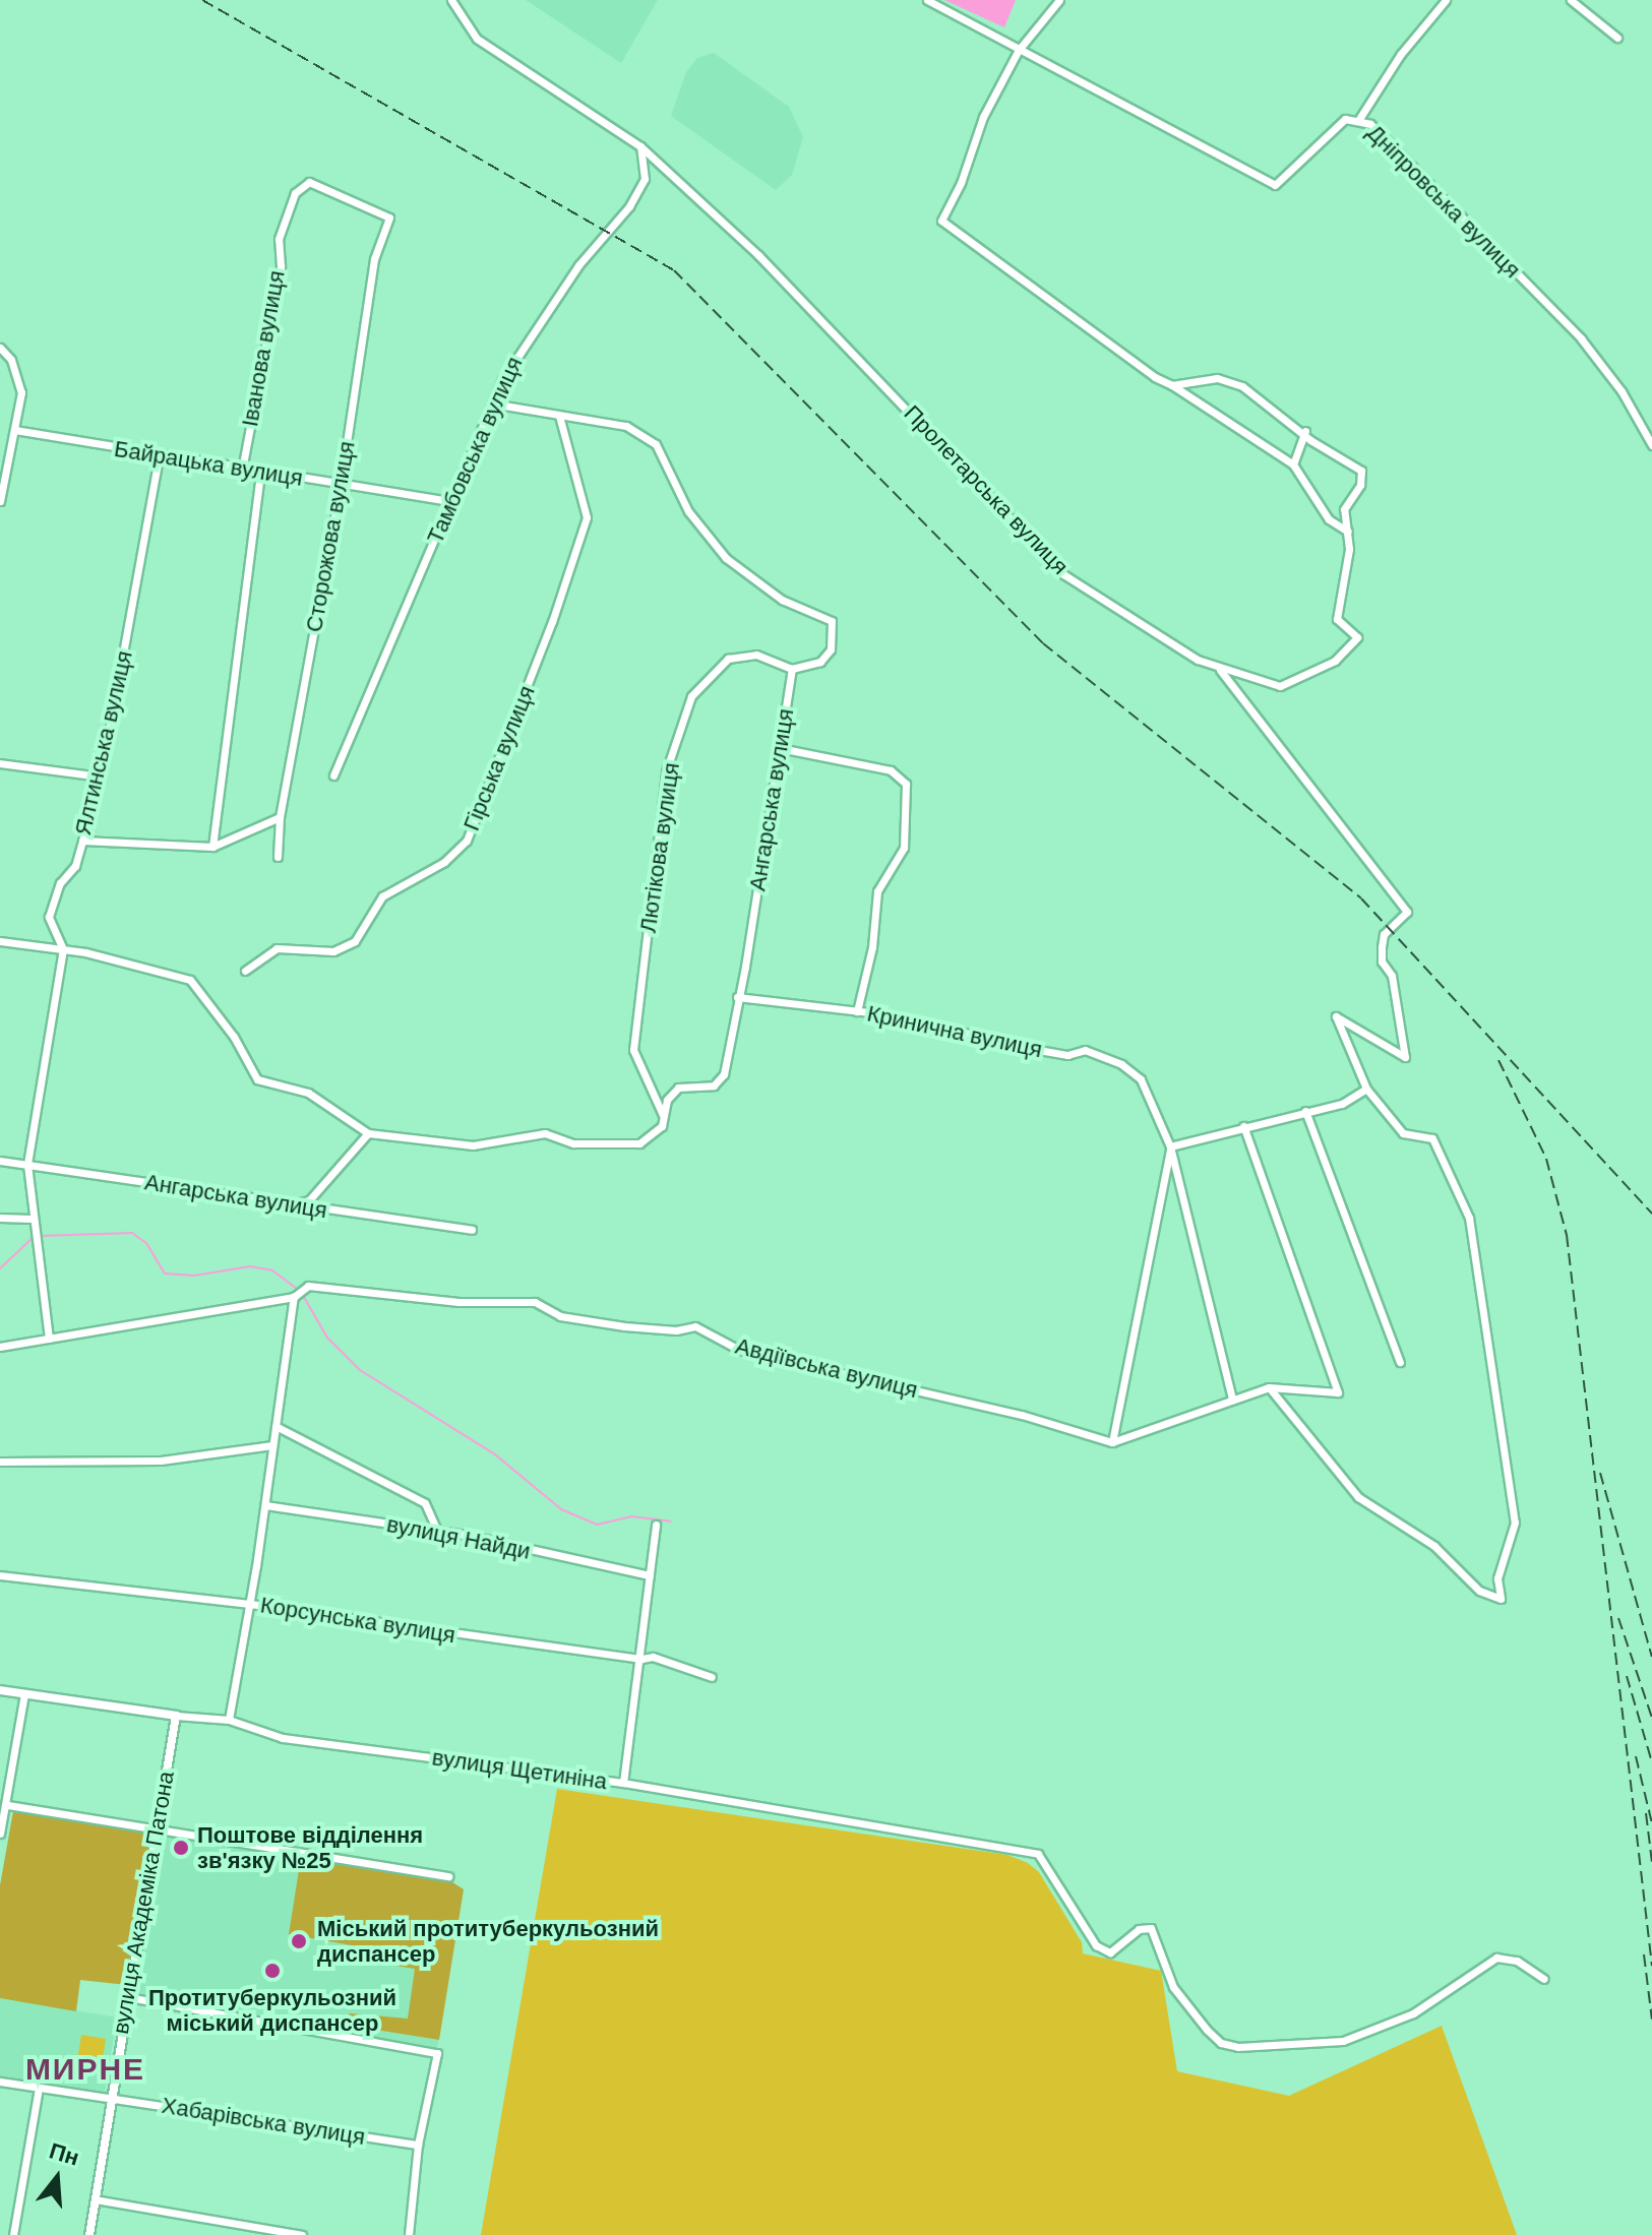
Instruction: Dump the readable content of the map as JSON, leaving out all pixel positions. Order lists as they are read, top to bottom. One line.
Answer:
{"streets":{"street":["Дніпровська вулиця","Іванова вулиця","Тамбовська вулиця","Байрацька вулиця","Пролетарська вулиця","Сторожова вулиця","Ялтинська вулиця","Гірська вулиця","Ангарська вулиця","Лютікова вулиця","Кринична вулиця","Авдіївська вулиця","вулиця Найди","Корсунська вулиця","вулиця Щетиніна","вулиця Академіка Патона","Хабарівська вулиця"]},"crossings":[["Іванова вулиця","Байрацька вулиця"],["Іванова вулиця","Сторожова вулиця"],["Тамбовська вулиця","Байрацька вулиця"],["Тамбовська вулиця","Пролетарська вулиця"],["Байрацька вулиця","Сторожова вулиця"],["Байрацька вулиця","Ялтинська вулиця"],["Ялтинська вулиця","Ангарська вулиця"],["Ангарська вулиця","Лютікова вулиця"],["Ангарська вулиця","Кринична вулиця"],["вулиця Щетиніна","вулиця Академіка Патона"],["вулиця Академіка Патона","Хабарівська вулиця"]],"districts":["МИРНЕ"],"places":["Поштове відділення зв'язку №25","Міський протитуберкульозний диспансер","Протитуберкульозний міський диспансер"],"north":"top"}
